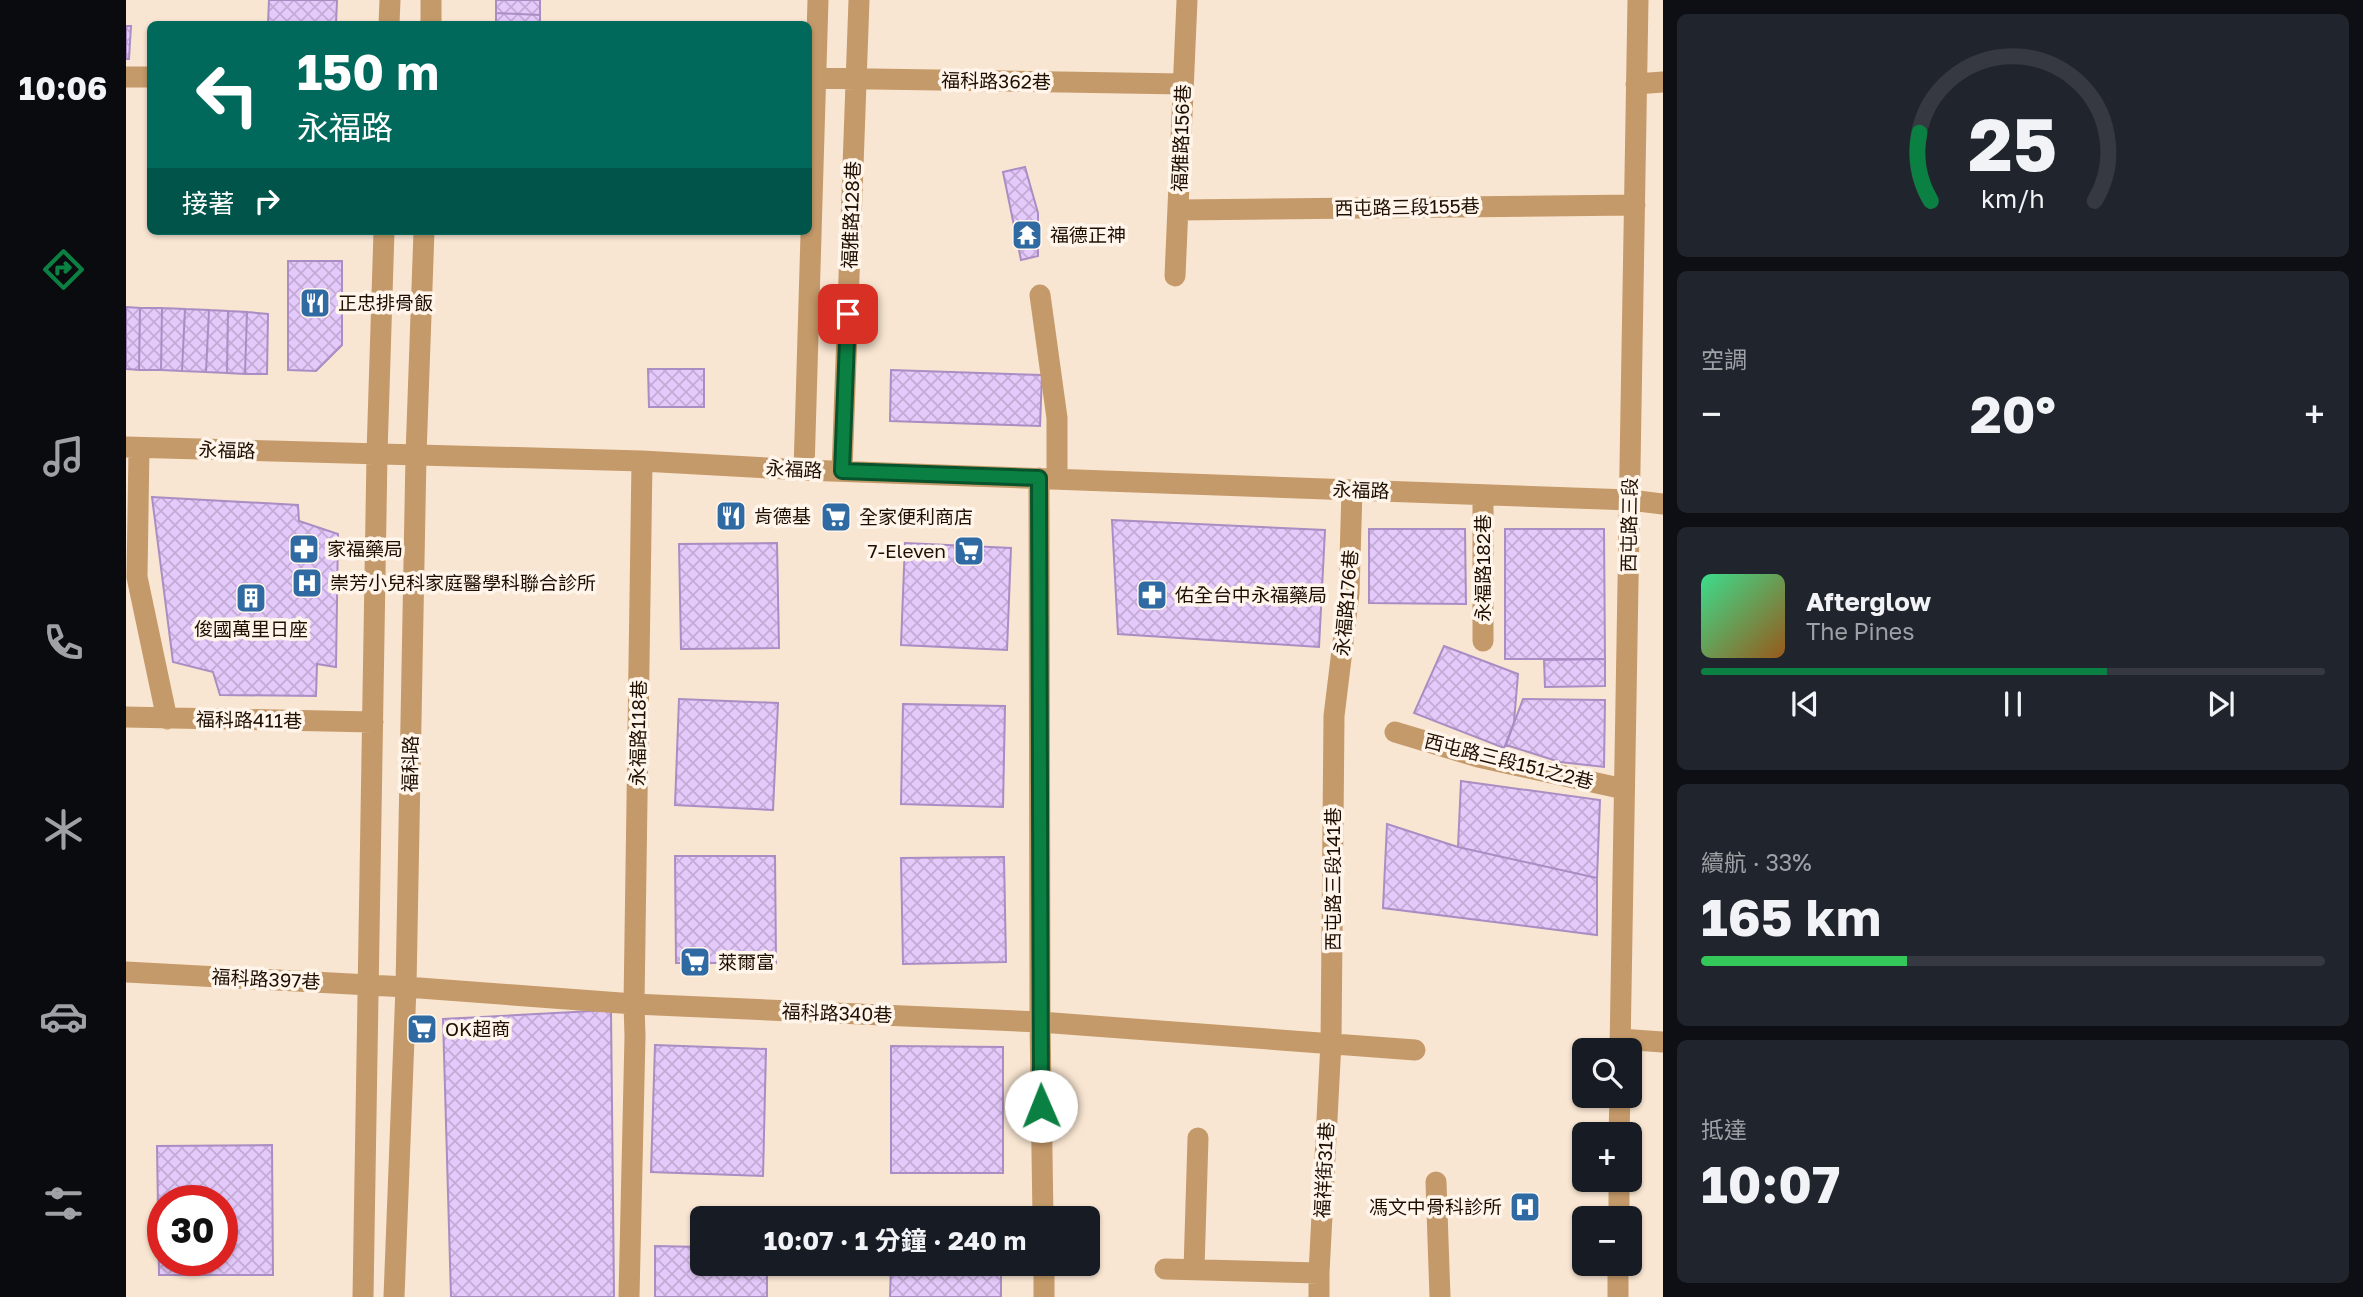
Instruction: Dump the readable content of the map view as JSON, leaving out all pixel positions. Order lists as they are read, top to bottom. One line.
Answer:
{"streets":{"street":["福科路362巷","福雅路156巷","西屯路三段155巷","福雅路128巷","永福路","西屯路三段","永福路182巷","永福路176巷","福科路411巷","永福路118巷","西屯路三段151之2巷","福科路","西屯路三段141巷","福科路397巷","福科路340巷","福祥街31巷"]},"crossings":[["福科路362巷","福雅路156巷"],["福科路362巷","福雅路128巷"],["福雅路156巷","西屯路三段155巷"],["西屯路三段155巷","西屯路三段"],["福雅路128巷","永福路"],["永福路","西屯路三段"],["永福路","永福路182巷"],["永福路","永福路176巷"],["永福路","永福路118巷"],["永福路","福科路"],["西屯路三段","西屯路三段151之2巷"],["永福路176巷","西屯路三段141巷"],["福科路411巷","福科路"],["永福路118巷","福科路340巷"],["福科路","福科路397巷"],["福科路","福科路340巷"],["西屯路三段141巷","福祥街31巷"],["福科路397巷","福科路340巷"]],"places":{"temple":["福德正神"],"restaurant":["正忠排骨飯","肯德基"],"supermarket":["全家便利商店","7-Eleven","萊爾富","OK超商"],"pharmacy":["家福藥局","佑全台中永福藥局"],"hospital":["崇芳小兒科家庭醫學科聯合診所","馮文中骨科診所"],"building":["俊國萬里日座"]},"page":{"tabs":"10:06","turn":["150 m","永福路"],"then":"接著","tile":["空調",["續航 · 33%","165 km"],["抵達","10:07"]],"heat":["−","20°","+"],"song":["Afterglow","The Pines"],"map_buttons":["+","−"],"limit":"30","trip":"10:07 · 1 分鐘 · 240 m","gauge":["25","km/h"]}}
